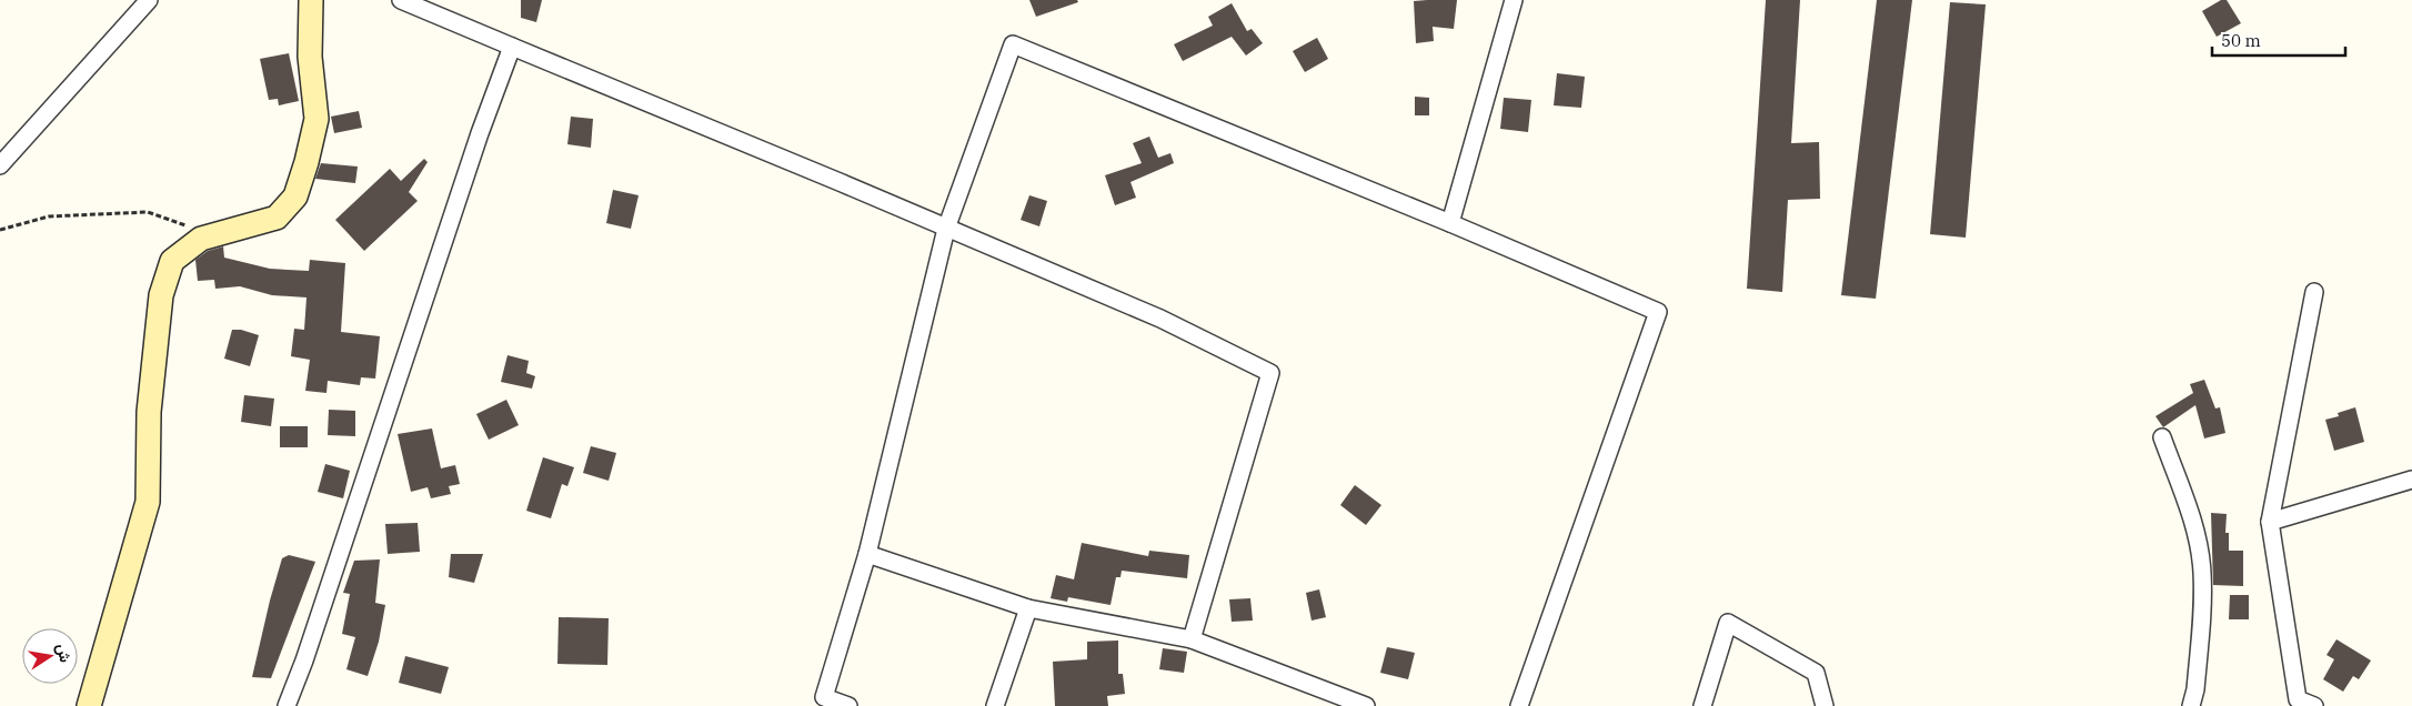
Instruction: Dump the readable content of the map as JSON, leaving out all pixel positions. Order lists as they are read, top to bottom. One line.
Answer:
{"scale_bar":"50 m","north":"right"}
